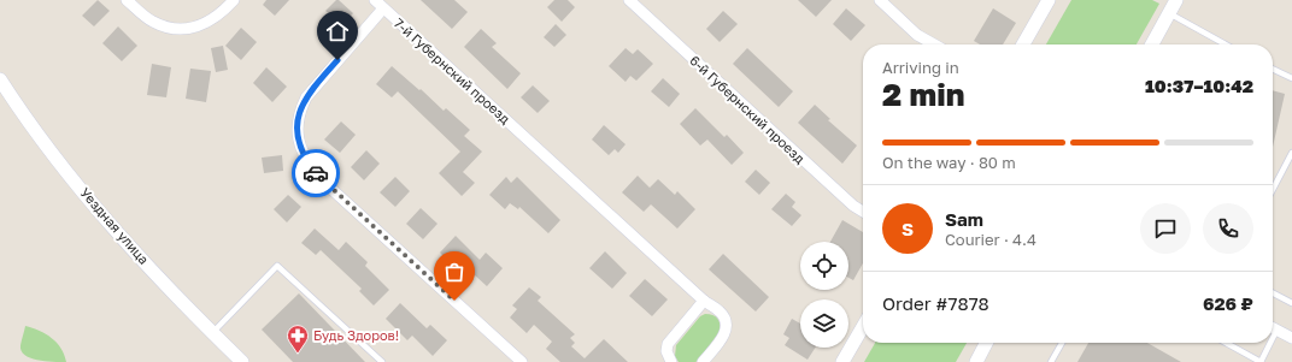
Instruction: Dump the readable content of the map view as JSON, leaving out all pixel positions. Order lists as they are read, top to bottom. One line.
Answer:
{"streets":{"street":["7-й Губернский проезд","6-й Губернский проезд","Уездная улица"]},"places":{"pharmacy":["Будь Здоров!"]},"page":{"heading":["2 min","Arriving in","10:37–10:42"],"panel":["Sam","Courier · 4.4","Order #7878","626 ₽"],"bar":"On the way · 80 m","round":"S"}}
